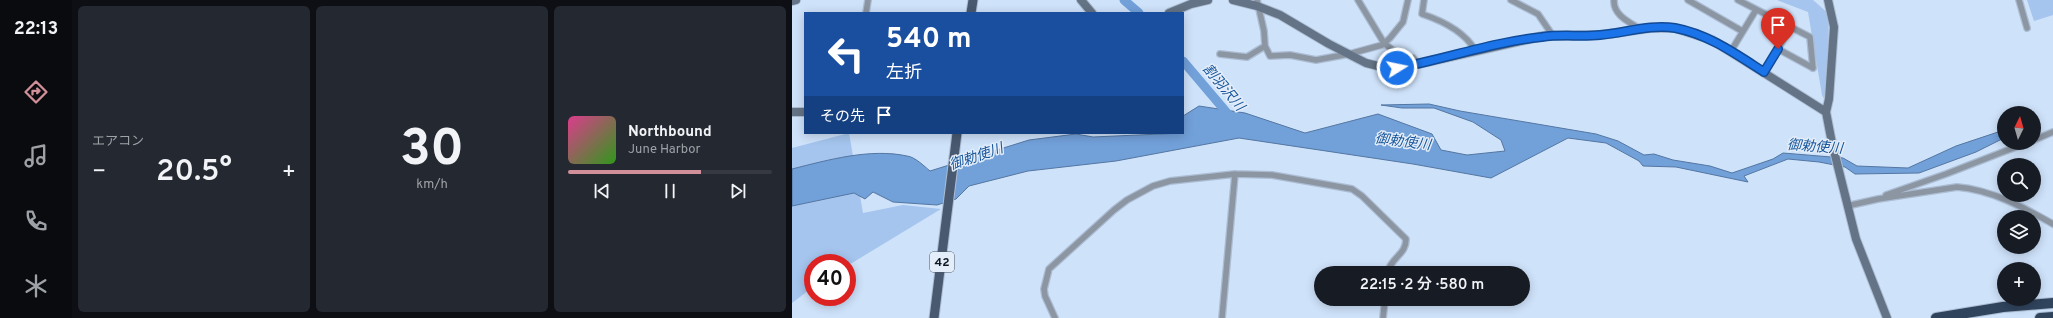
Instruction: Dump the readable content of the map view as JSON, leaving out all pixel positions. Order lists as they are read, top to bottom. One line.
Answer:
{"streets":{"main road":["42"]},"water":["割羽沢川","御勅使川"],"north":"top","page":{"tabs":"22:13","tile":["エアコン",["30","km/h"]],"turn":["540 m","左折"],"then":"その先","map_buttons":"+","song":["Northbound","June Harbor"],"heat":["−","20.5°","+"],"limit":"40","trip":"22:15 · 2 分 · 580 m"}}
